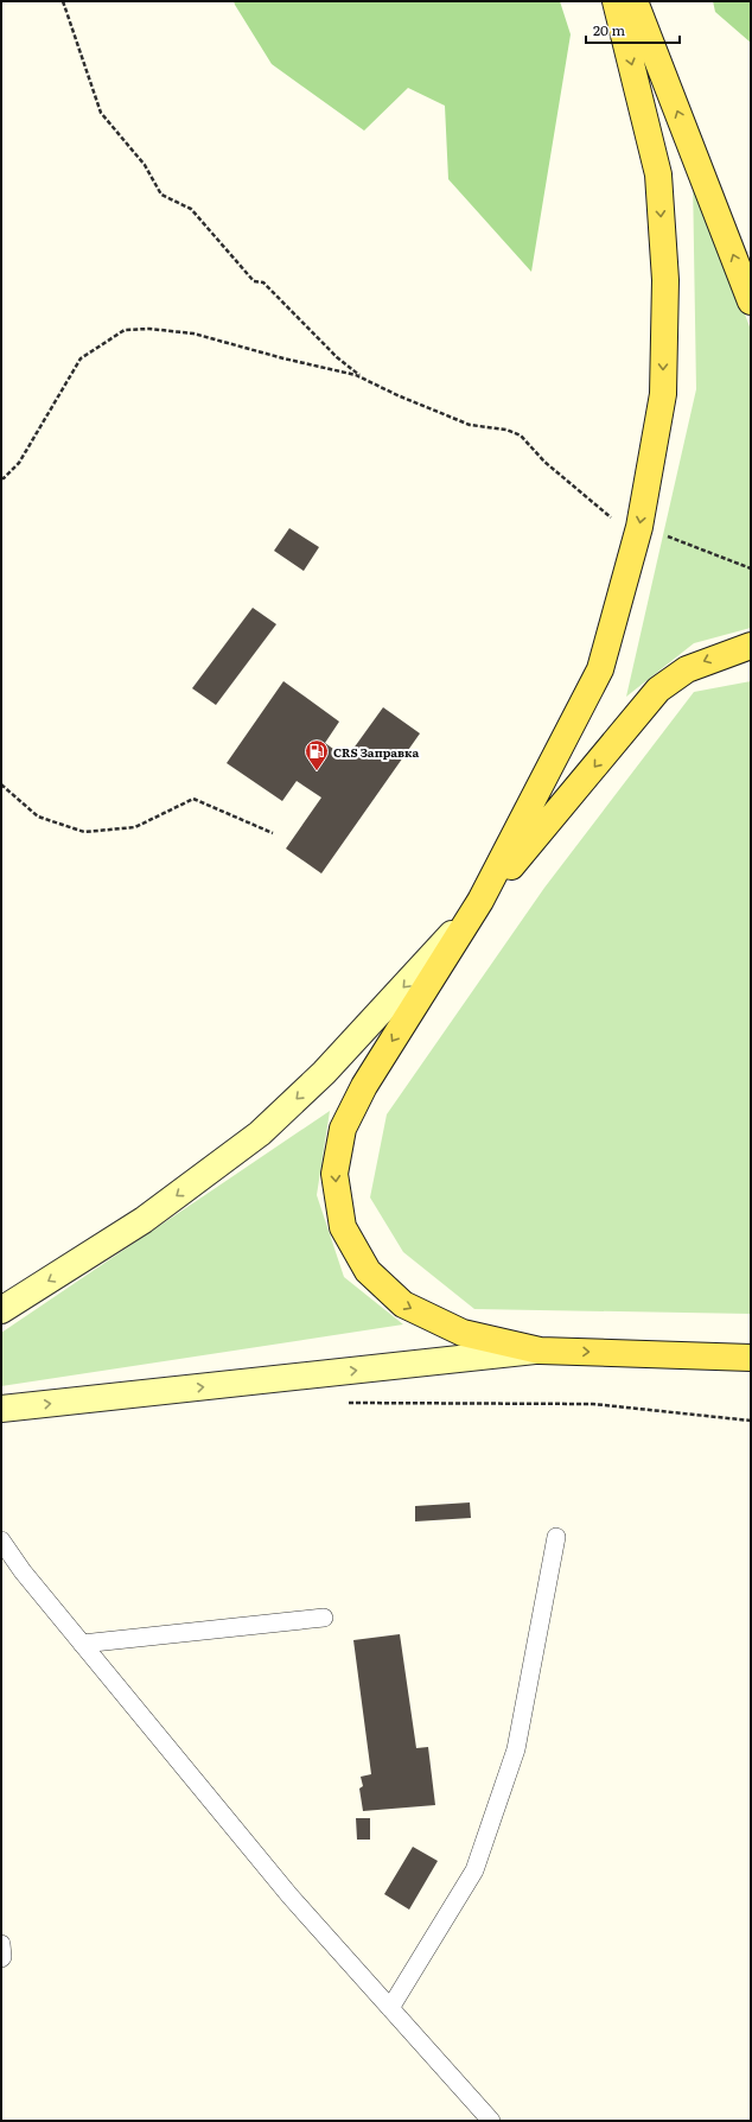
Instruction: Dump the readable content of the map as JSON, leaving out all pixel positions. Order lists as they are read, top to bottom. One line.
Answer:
{"places":{"fuel station":["CRS Заправка"]},"scale_bar":"20 m"}
